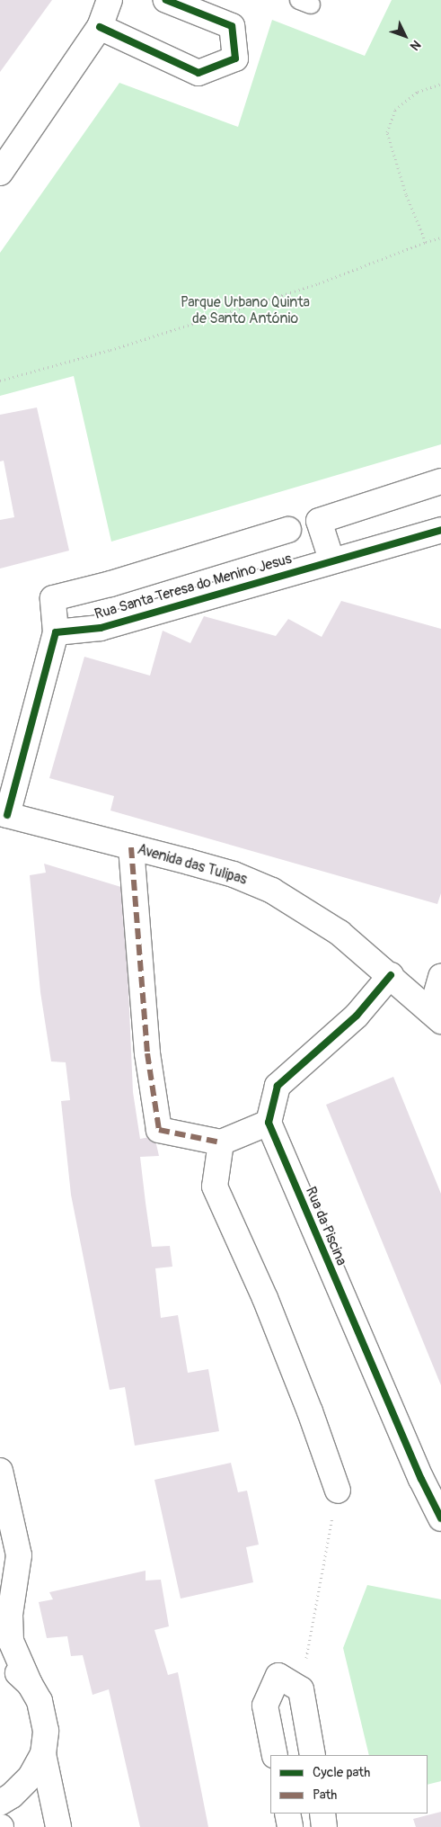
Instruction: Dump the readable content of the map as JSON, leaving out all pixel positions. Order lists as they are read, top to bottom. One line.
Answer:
{"streets":{"street":["Rua Santa Teresa do Menino Jesus","Avenida das Tulipas","Rua da Piscina"]},"crossings":[["Rua Santa Teresa do Menino Jesus","Avenida das Tulipas"]],"parks":["Parque Urbano Quinta de Santo António"],"legend":["Cycle path","Path"],"north":"bottom right"}
